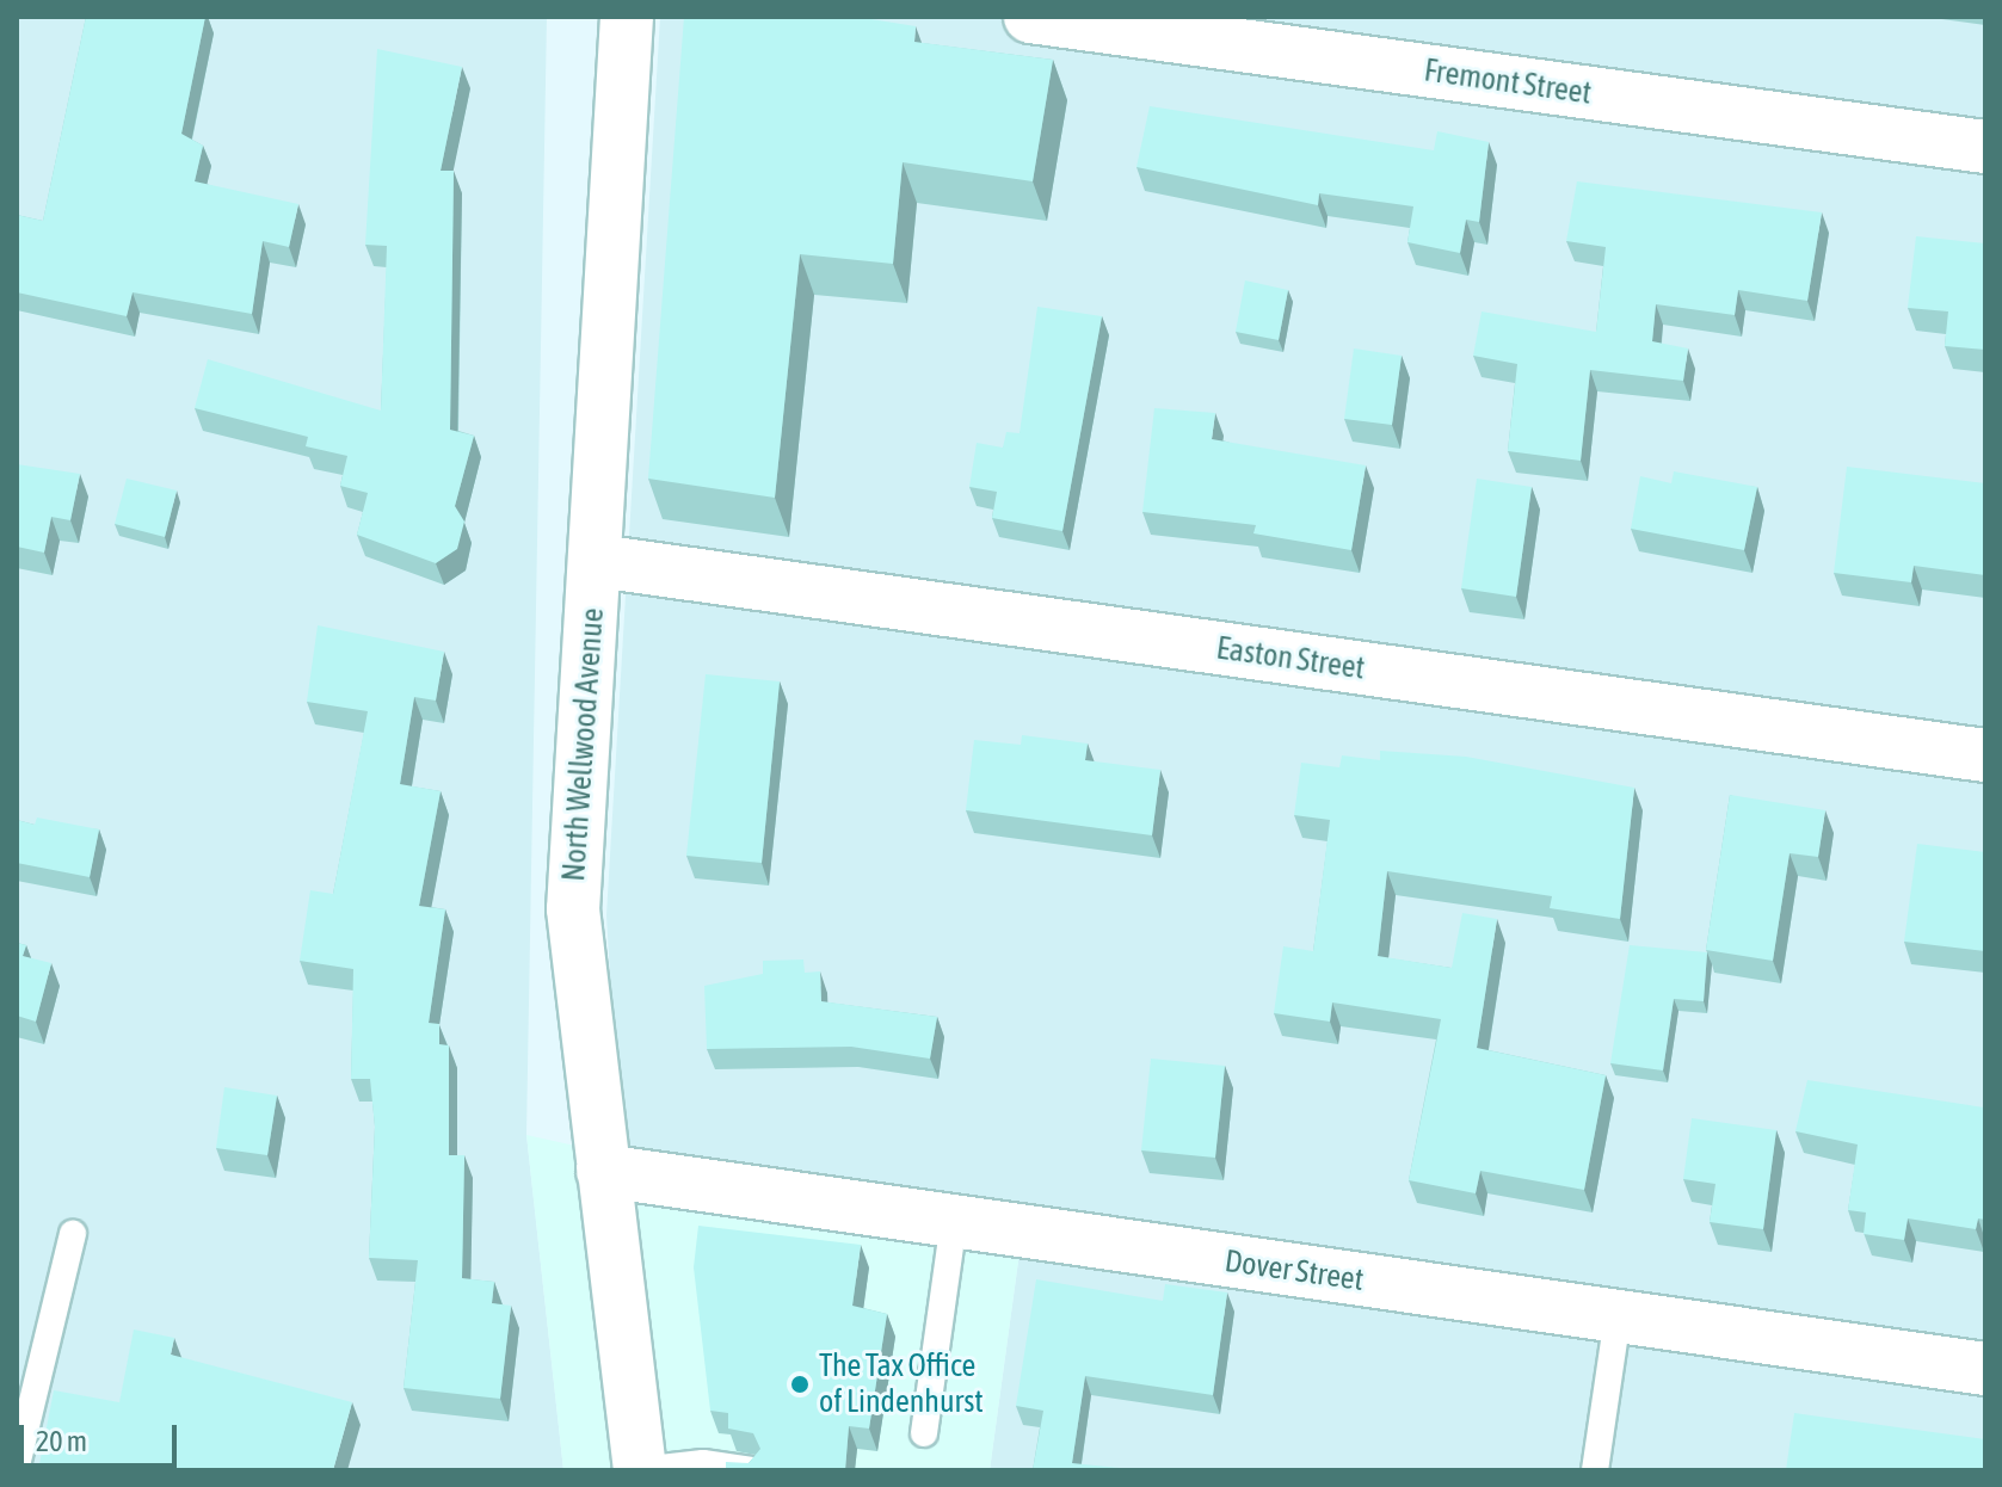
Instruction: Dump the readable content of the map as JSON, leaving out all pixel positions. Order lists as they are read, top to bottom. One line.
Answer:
{"streets":{"street":["Fremont Street","Easton Street","North Wellwood Avenue","Dover Street"]},"crossings":[["Easton Street","North Wellwood Avenue"],["North Wellwood Avenue","Dover Street"]],"places":["The Tax Office of Lindenhurst"],"scale_bar":"20 m"}
